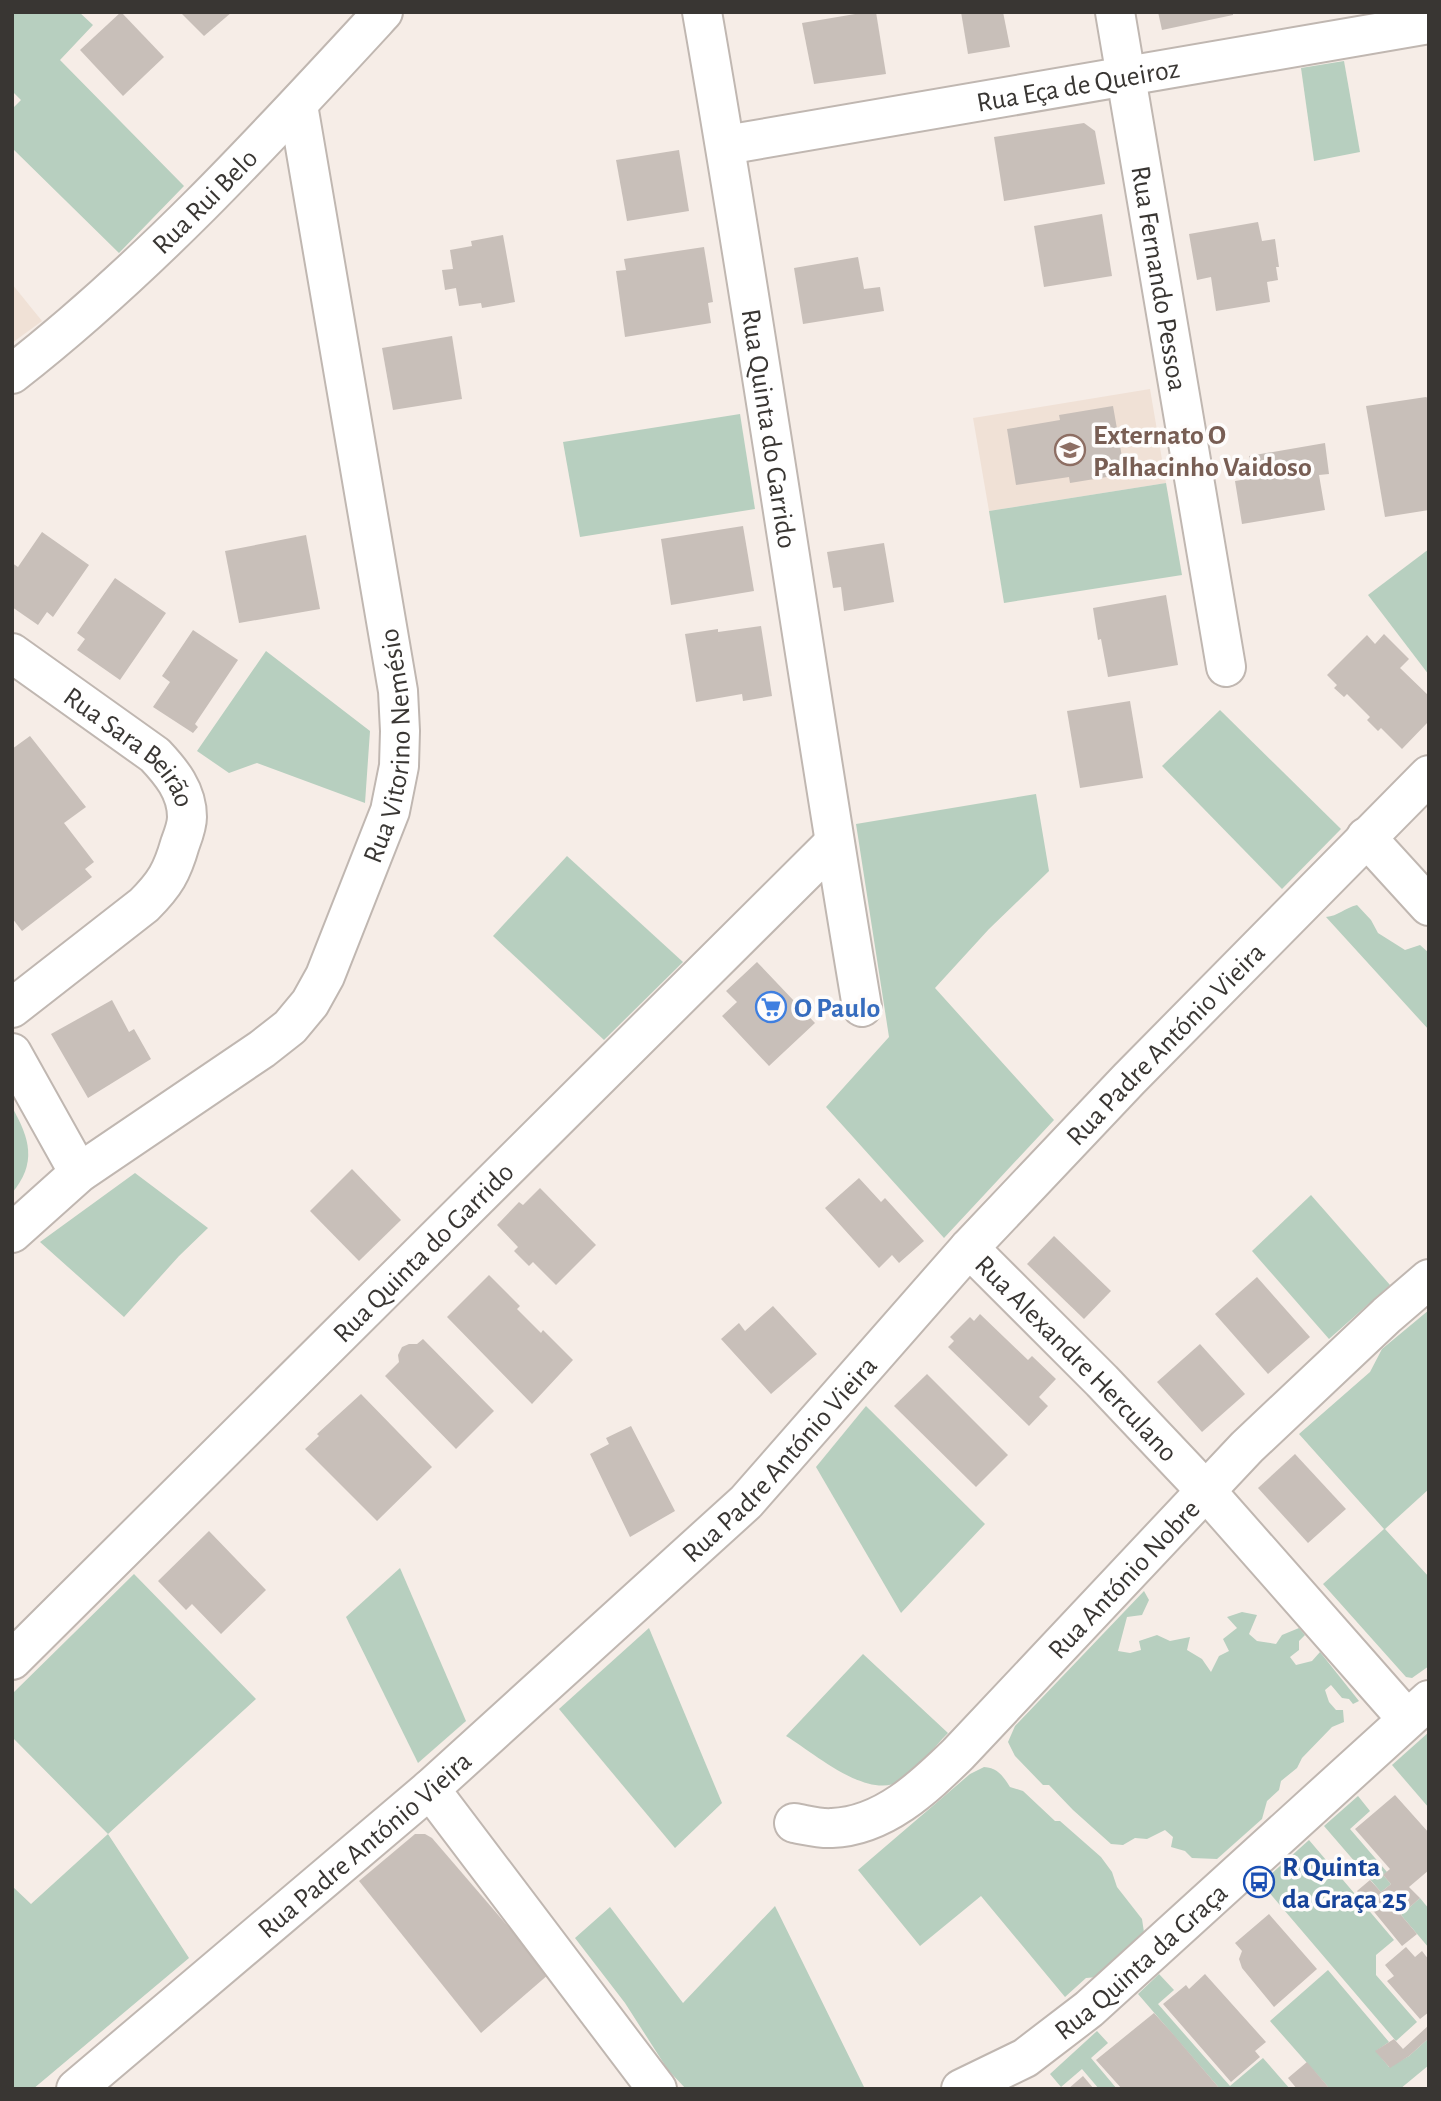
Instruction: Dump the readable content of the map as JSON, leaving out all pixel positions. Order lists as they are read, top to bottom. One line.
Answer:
{"streets":{"street":["Rua Eça de Queiroz","Rua Rui Belo","Rua Fernando Pessoa","Rua Quinta do Garrido","Rua Vitorino Nemésio","Rua Sara Beirão","Rua Padre António Vieira","Rua Alexandre Herculano","Rua António Nobre","Rua Quinta da Graça"]},"crossings":[["Rua Eça de Queiroz","Rua Fernando Pessoa"],["Rua Eça de Queiroz","Rua Quinta do Garrido"],["Rua Rui Belo","Rua Vitorino Nemésio"],["Rua Padre António Vieira","Rua Alexandre Herculano"],["Rua Alexandre Herculano","Rua António Nobre"],["Rua Alexandre Herculano","Rua Quinta da Graça"]],"places":{"school or university":["Externato O Palhacinho Vaidoso"],"supermarket":["O Paulo"],"bus stop":["R Quinta da Graça 25"]}}
